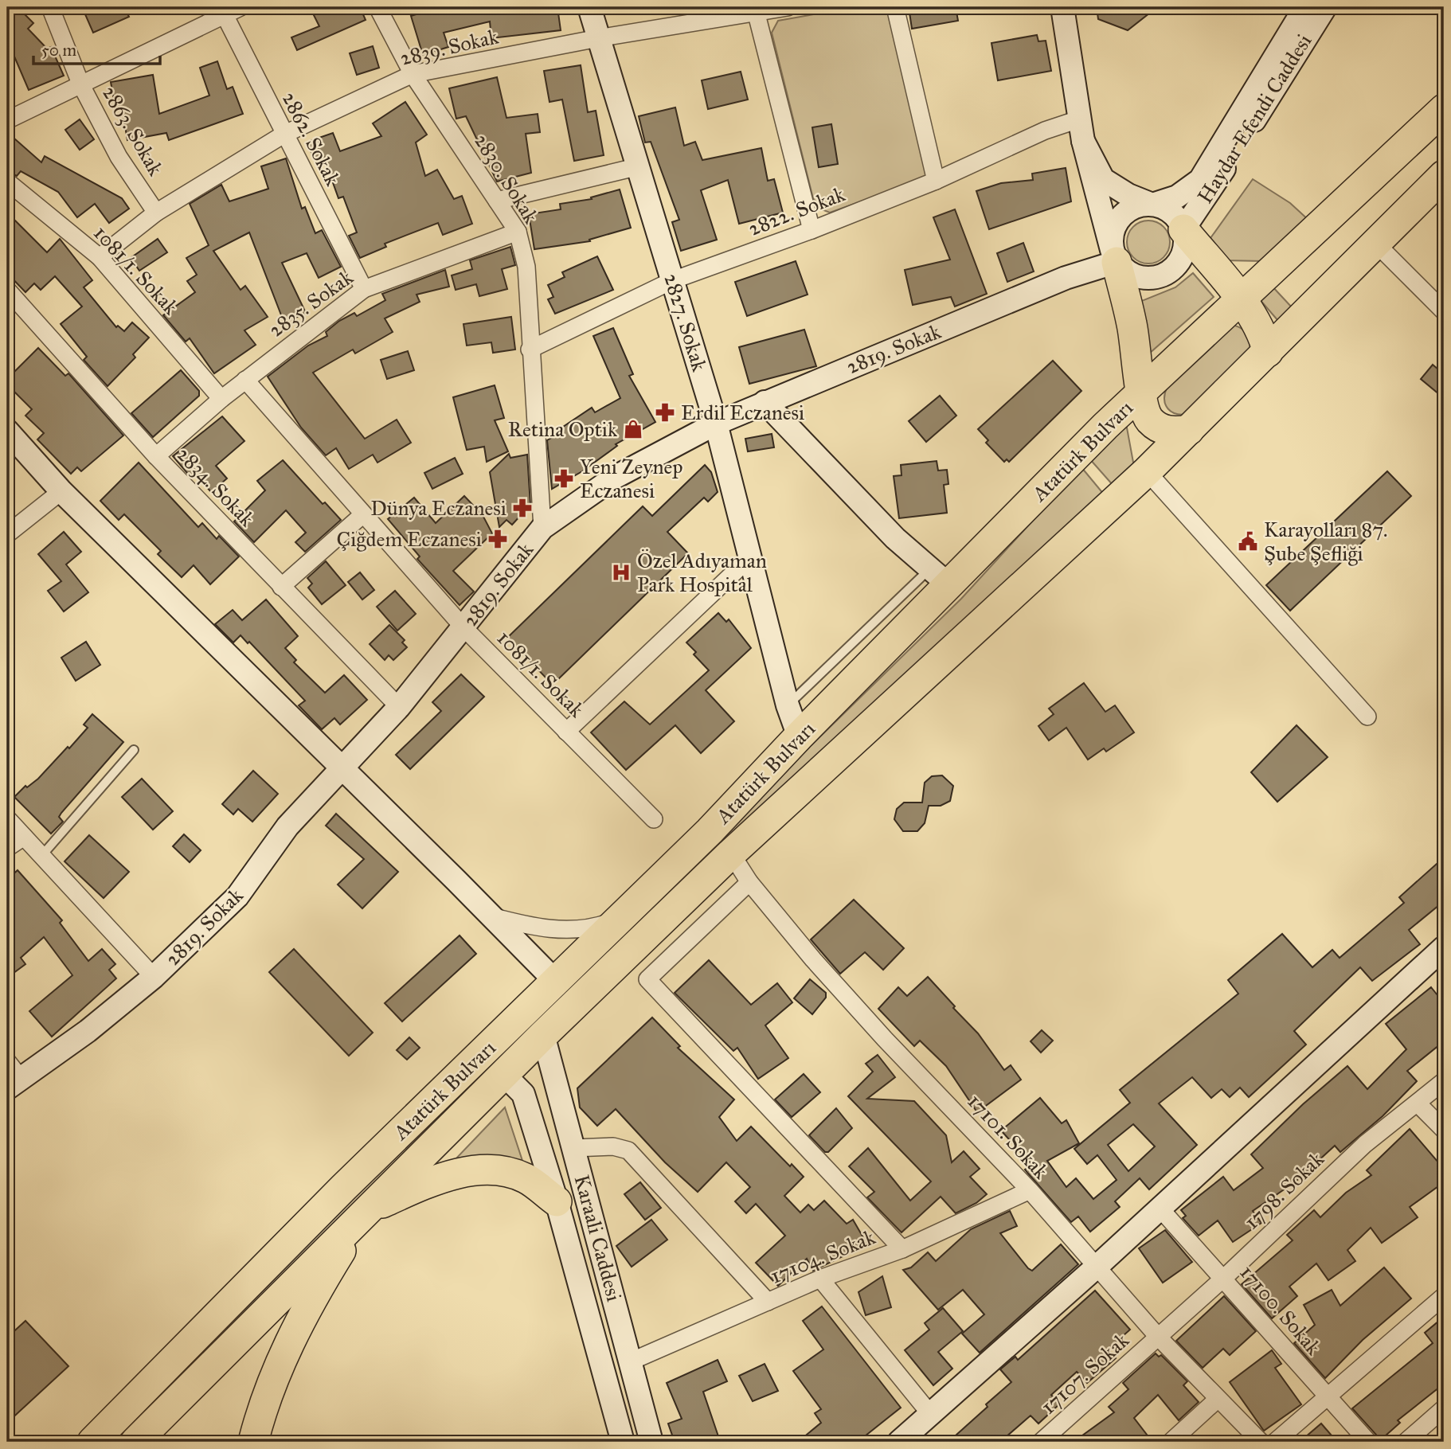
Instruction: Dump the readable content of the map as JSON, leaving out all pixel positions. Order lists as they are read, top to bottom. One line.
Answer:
{"streets":{"highway":["Atatürk Bulvarı"],"main road":["Haydar Efendi Caddesi","2827. Sokak","2819. Sokak","Karaali Caddesi"],"street":["2839. Sokak","2863. Sokak","2862. Sokak","2830. Sokak","2822. Sokak","1081/1. Sokak","2835. Sokak","2834. Sokak","17101. Sokak","1798. Sokak","17104. Sokak","17100. Sokak","17107. Sokak"]},"crossings":[["2839. Sokak","2863. Sokak"],["2839. Sokak","2862. Sokak"],["2839. Sokak","2830. Sokak"],["2839. Sokak","1081/1. Sokak"],["2839. Sokak","2827. Sokak"],["Haydar Efendi Caddesi","2819. Sokak"],["2862. Sokak","2835. Sokak"],["2830. Sokak","2822. Sokak"],["2830. Sokak","2835. Sokak"],["2830. Sokak","2819. Sokak"],["2822. Sokak","2827. Sokak"],["1081/1. Sokak","2835. Sokak"],["1081/1. Sokak","2819. Sokak"],["2835. Sokak","2834. Sokak"],["2827. Sokak","2819. Sokak"],["2827. Sokak","Atatürk Bulvarı"],["2819. Sokak","2834. Sokak"],["Atatürk Bulvarı","17101. Sokak"],["Atatürk Bulvarı","Karaali Caddesi"],["17101. Sokak","1798. Sokak"],["17101. Sokak","17104. Sokak"],["17101. Sokak","17107. Sokak"],["1798. Sokak","17100. Sokak"],["1798. Sokak","17107. Sokak"],["Karaali Caddesi","17104. Sokak"]],"places":{"pharmacy":["Erdil Eczanesi","Yeni Zeynep Eczanesi","Dünya Eczanesi","Çiğdem Eczanesi"],"shop":["Retina Optik"],"public building":["Karayolları 87. Şube Şefliği"],"hospital":["Özel Adıyaman Park Hospital"]},"scale_bar":"50 m"}
